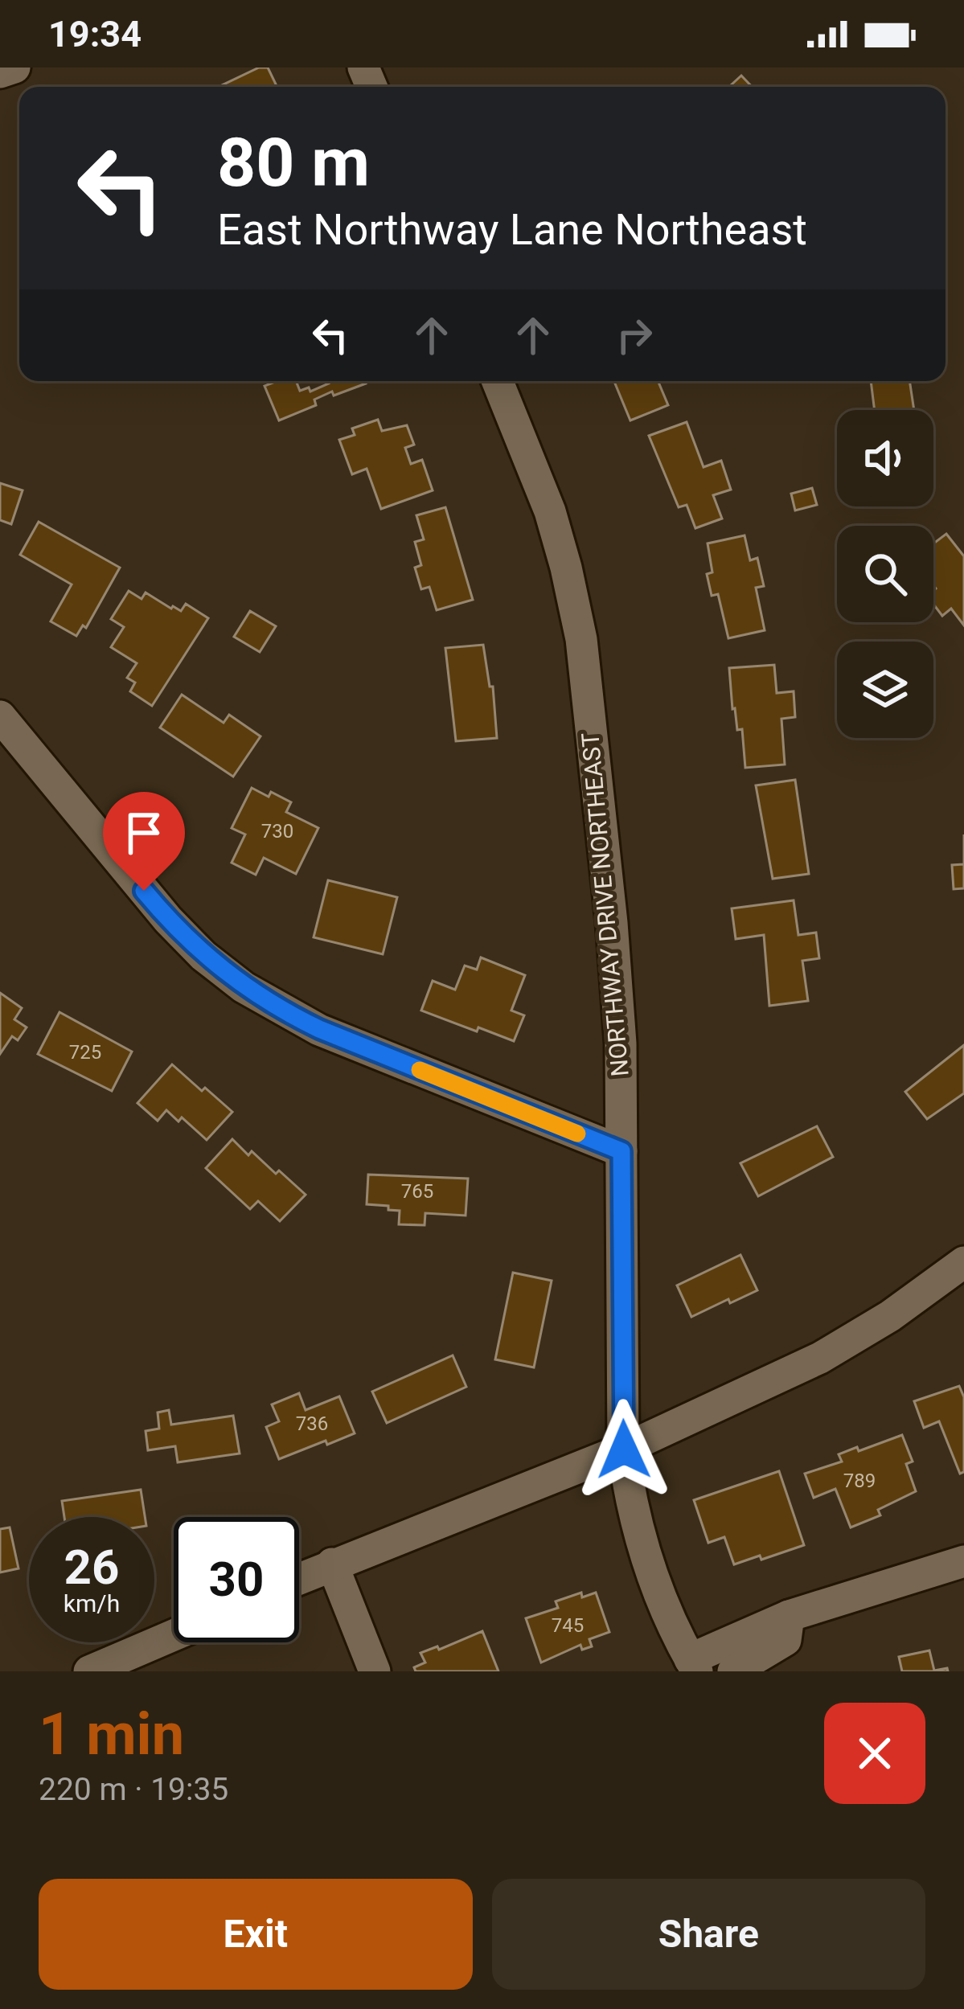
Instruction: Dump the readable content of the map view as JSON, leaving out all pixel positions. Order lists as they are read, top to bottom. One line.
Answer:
{"streets":{"street":["NORTHWAY DRIVE NORTHEAST"]},"house_numbers":["730","725","765","736","789","745"],"page":{"status":"19:34","turn":["80 m","East Northway Lane Northeast"],"speed":"26 km/h","limit":"30","heading":["1 min","220 m · 19:35"],"buttons":["Exit","Share"]}}
